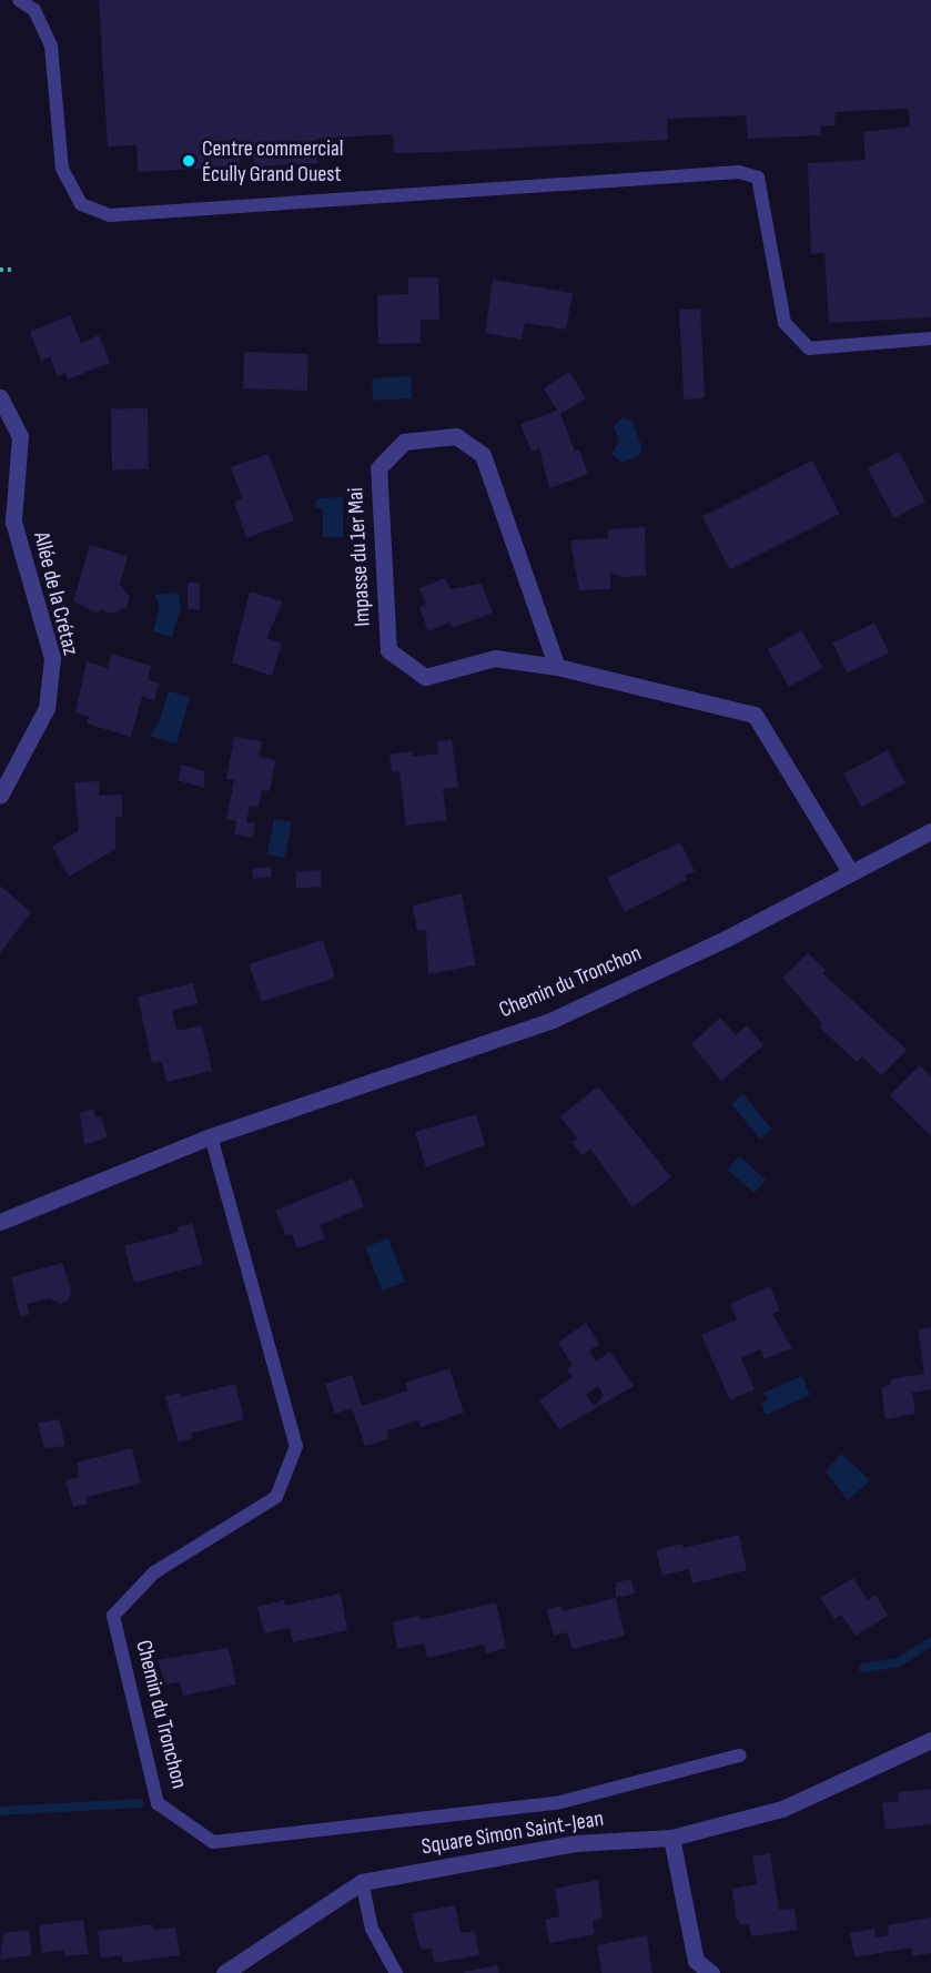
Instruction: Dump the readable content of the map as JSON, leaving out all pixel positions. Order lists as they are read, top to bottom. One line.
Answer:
{"streets":{"street":["Impasse du 1er Mai","Allée de la Crétaz","Chemin du Tronchon","Square Simon Saint-Jean"]},"crossings":[["Impasse du 1er Mai","Chemin du Tronchon"]],"places":["Centre commercial Écully Grand Ouest"]}
